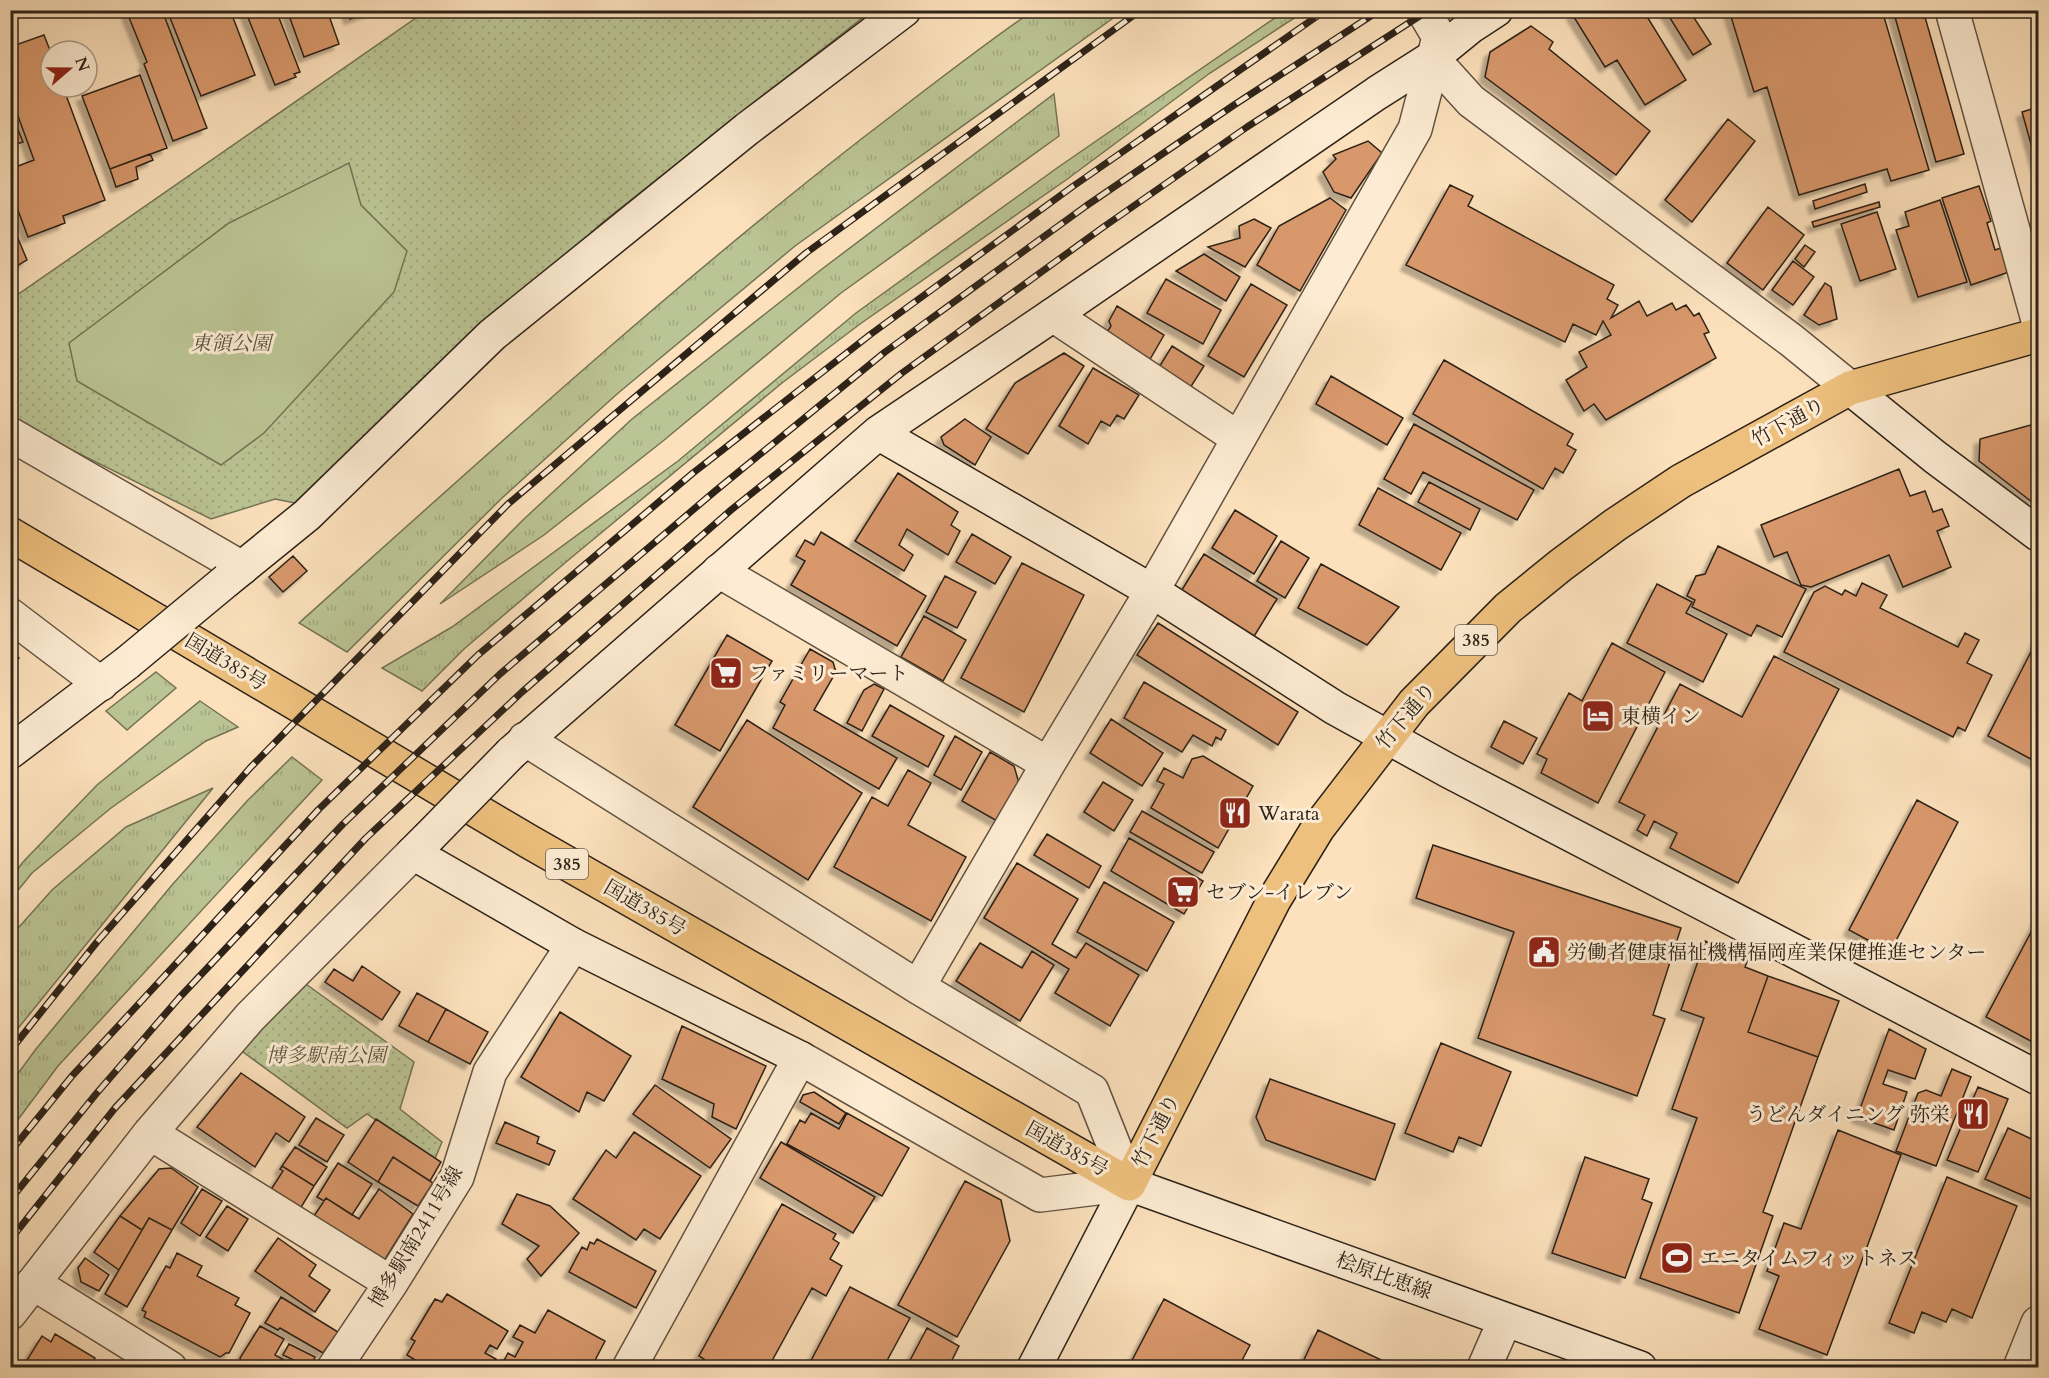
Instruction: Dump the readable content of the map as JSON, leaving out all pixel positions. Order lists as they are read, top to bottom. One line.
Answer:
{"streets":{"highway":["竹下通り","385","国道385号"],"street":["博多駅南2411号線","桧原比恵線"]},"crossings":[["竹下通り","国道385号"],["竹下通り","桧原比恵線"],["国道385号","桧原比恵線"]],"parks":["東領公園","博多駅南公園"],"places":{"supermarket":["ファミリーマート","セブン-イレブン"],"hotel":["東横イン"],"restaurant":["Warata","うどんダイニング 弥栄"],"public building":["労働者健康福祉機構福岡産業保健推進センター"],"sports":["エニタイムフィットネス"]},"north":"right"}
